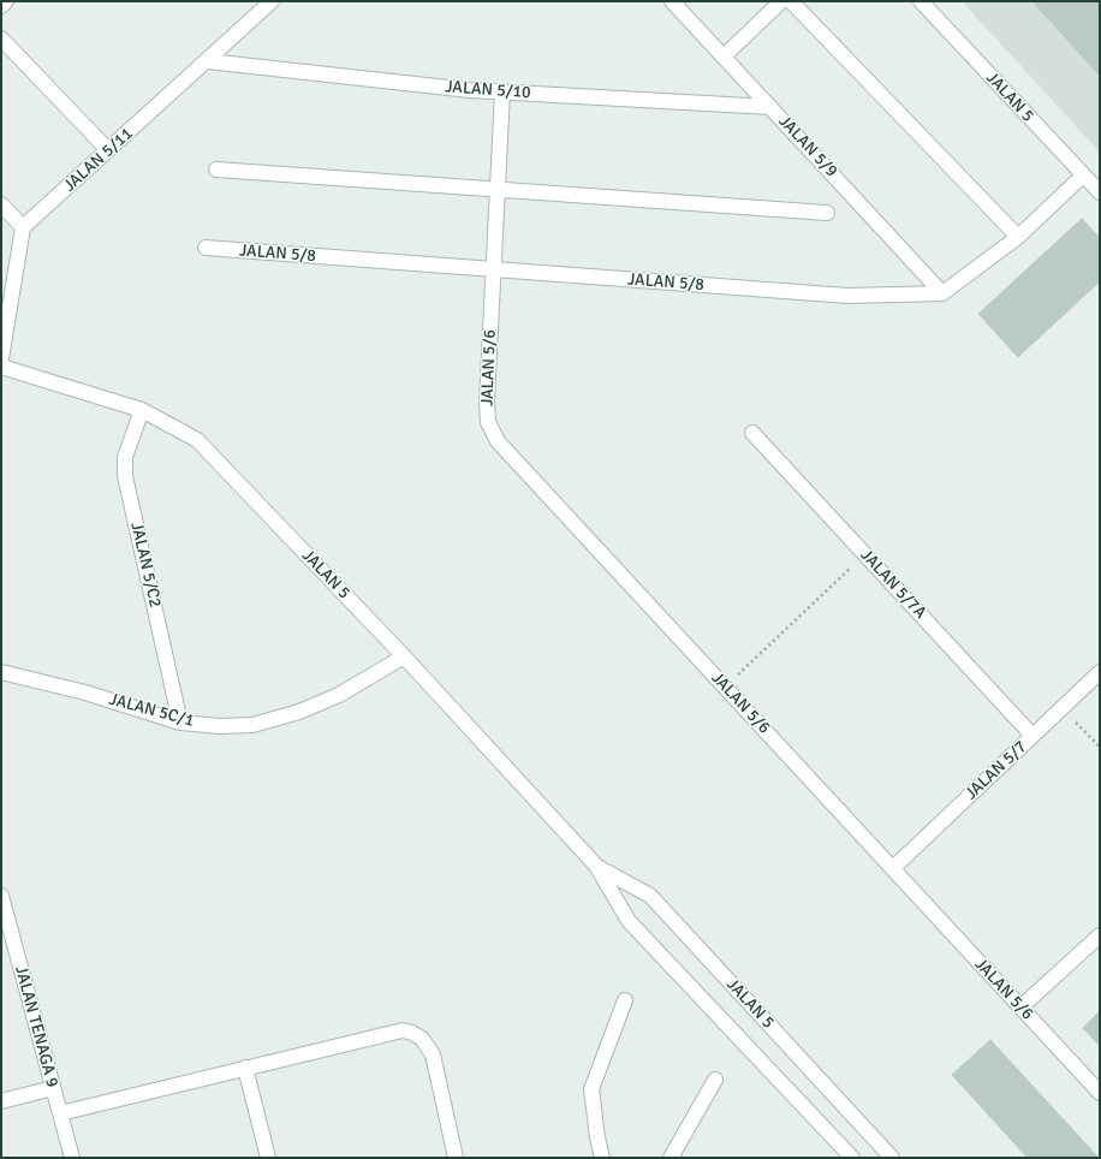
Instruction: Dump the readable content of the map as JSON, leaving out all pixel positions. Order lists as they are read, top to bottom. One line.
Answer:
{"streets":{"street":["JALAN 5/10","JALAN 5","JALAN 5/9","JALAN 5/11","JALAN 5/8","JALAN 5/6","JALAN 5/C2","JALAN 5/7A","JALAN 5C/1","JALAN 5/7","JALAN TENAGA 9"]},"crossings":[["JALAN 5/10","JALAN 5/9"],["JALAN 5/10","JALAN 5/11"],["JALAN 5/10","JALAN 5/6"],["JALAN 5","JALAN 5/C2"],["JALAN 5","JALAN 5C/1"],["JALAN 5/9","JALAN 5/8"],["JALAN 5/8","JALAN 5/6"],["JALAN 5/6","JALAN 5/7"],["JALAN 5/C2","JALAN 5C/1"],["JALAN 5/7A","JALAN 5/7"]]}
